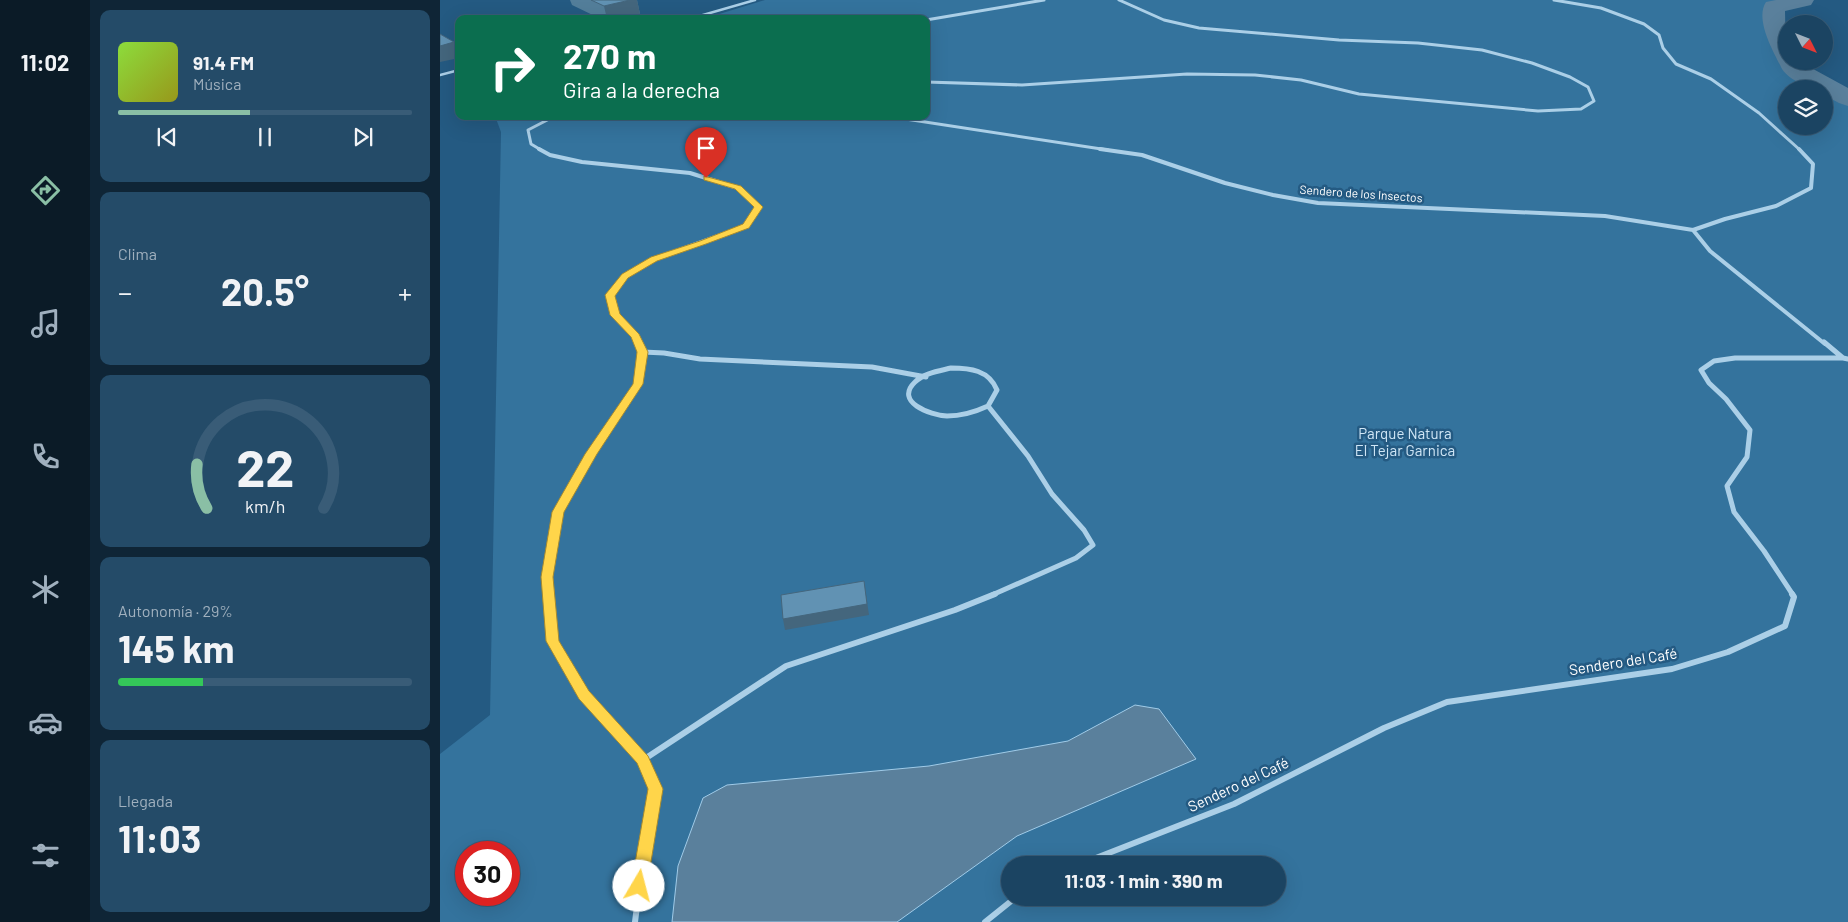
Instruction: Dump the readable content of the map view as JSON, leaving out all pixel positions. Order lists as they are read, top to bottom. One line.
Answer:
{"streets":{"street":["Sendero de los Insectos","Sendero del Café"]},"parks":["Parque Natura El Tejar Garnica"],"north":"bottom right","page":{"tabs":"11:02","turn":["270 m","Gira a la derecha"],"song":["91.4 FM","Música"],"tile":["Clima",["Autonomía · 29%","145 km"],["Llegada","11:03"]],"heat":["−","20.5°","+"],"limit":"30","trip":"11:03 · 1 min · 390 m","gauge":["22","km/h"]}}
